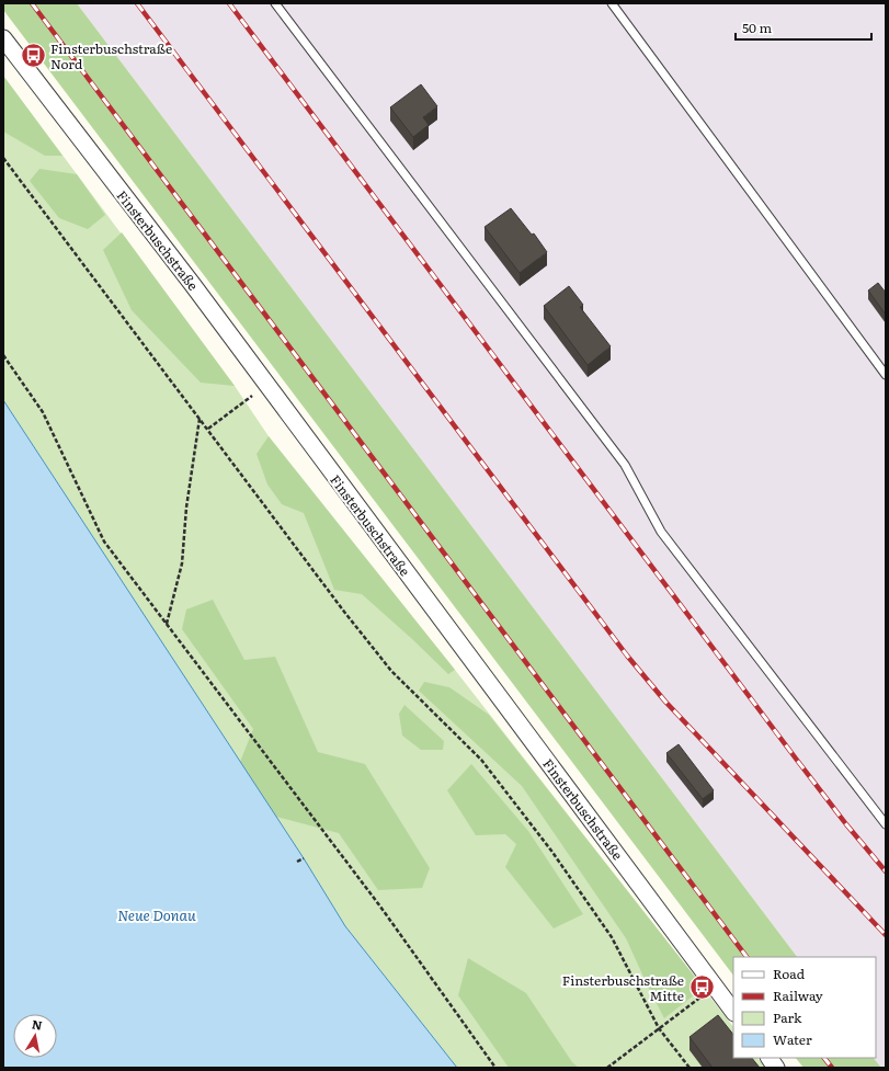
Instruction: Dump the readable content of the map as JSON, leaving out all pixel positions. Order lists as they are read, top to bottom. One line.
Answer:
{"streets":{"street":["Finsterbuschstraße"]},"water":["Neue Donau"],"places":{"bus stop":["Finsterbuschstraße Nord","Finsterbuschstraße Mitte"]},"legend":["Road","Railway","Park","Water"],"scale_bar":"50 m","north":"top"}
